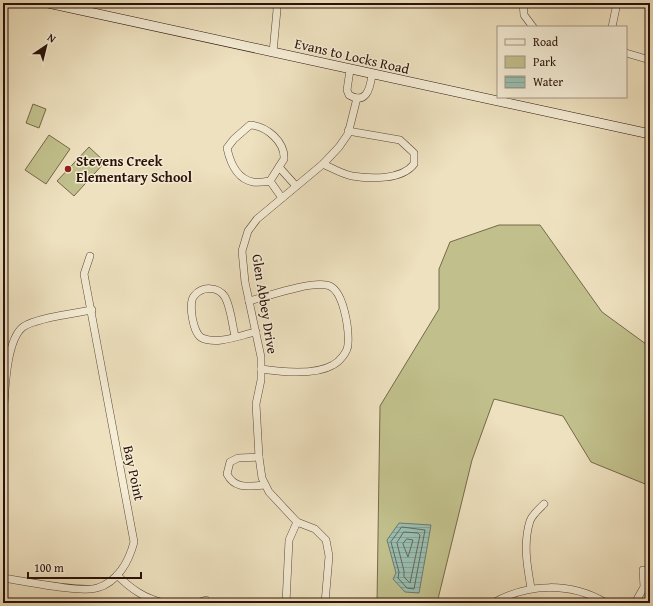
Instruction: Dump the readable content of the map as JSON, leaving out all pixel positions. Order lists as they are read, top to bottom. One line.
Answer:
{"streets":{"street":["Evans to Locks Road","Glen Abbey Drive","Bay Point"]},"crossings":[["Evans to Locks Road","Glen Abbey Drive"]],"places":["Stevens Creek Elementary School"],"legend":["Road","Park","Water"],"scale_bar":"100 m","north":"top right"}
